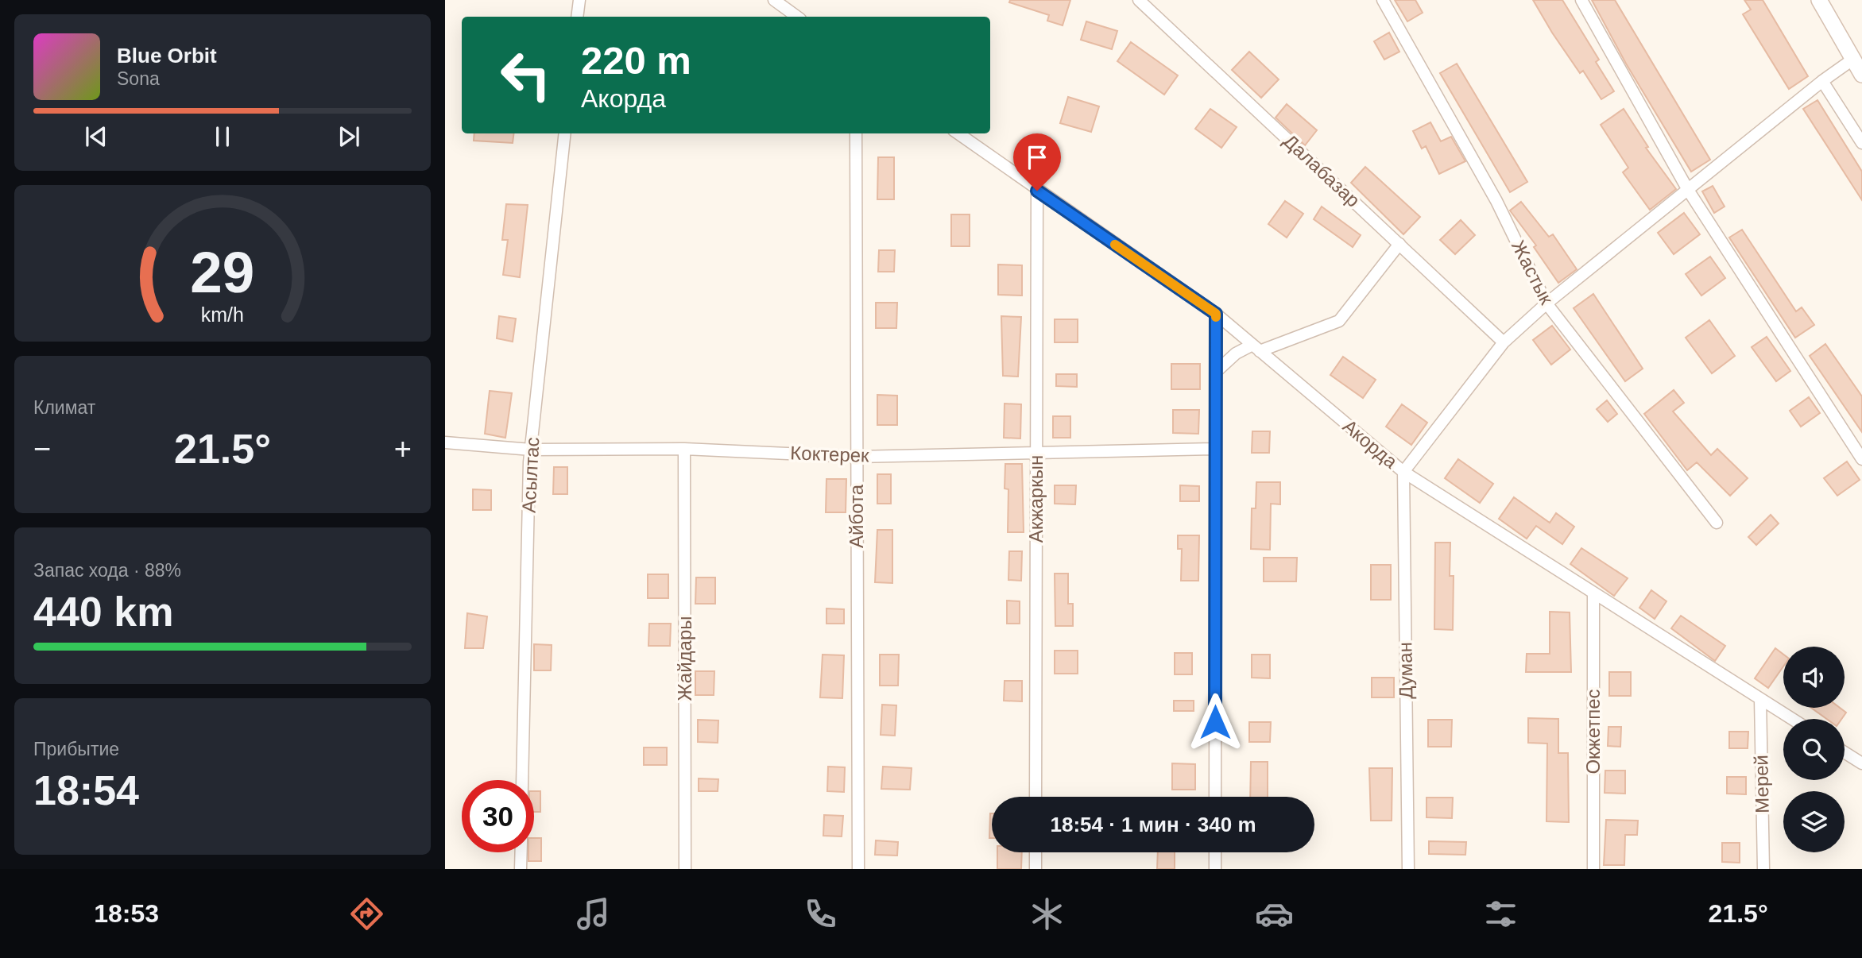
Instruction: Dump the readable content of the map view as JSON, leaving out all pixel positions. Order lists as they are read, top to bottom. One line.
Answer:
{"streets":{"street":["Далабазар","Жастык","Акорда","Коктерек","Асылтас","Акжаркын","Айбота","Жайдары","Думан","Окжетпес","Мерей"]},"crossings":[["Акорда","Акжаркын"],["Акорда","Думан"],["Акорда","Окжетпес"],["Акорда","Мерей"],["Коктерек","Асылтас"],["Коктерек","Акжаркын"],["Коктерек","Айбота"],["Коктерек","Жайдары"]],"page":{"turn":["220 m","Акорда"],"song":["Blue Orbit","Sona"],"tile":["Климат",["Запас хода · 88%","440 km"],["Прибытие","18:54"]],"heat":["−","21.5°","+"],"limit":"30","trip":"18:54 · 1 мин · 340 m","tabs":["18:53","21.5°"],"gauge":["29","km/h"]}}
